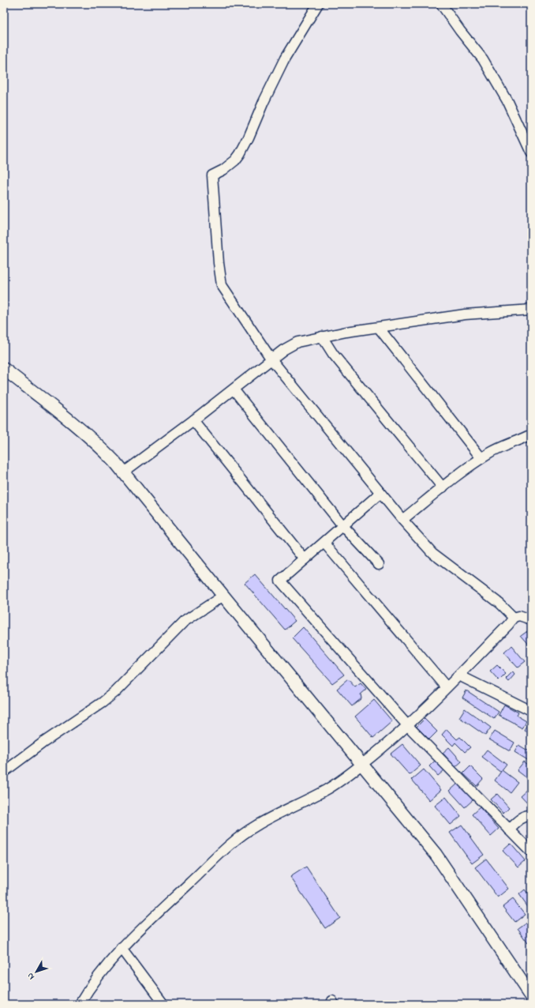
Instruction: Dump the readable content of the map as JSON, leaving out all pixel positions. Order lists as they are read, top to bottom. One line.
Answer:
{"north":"bottom left"}
